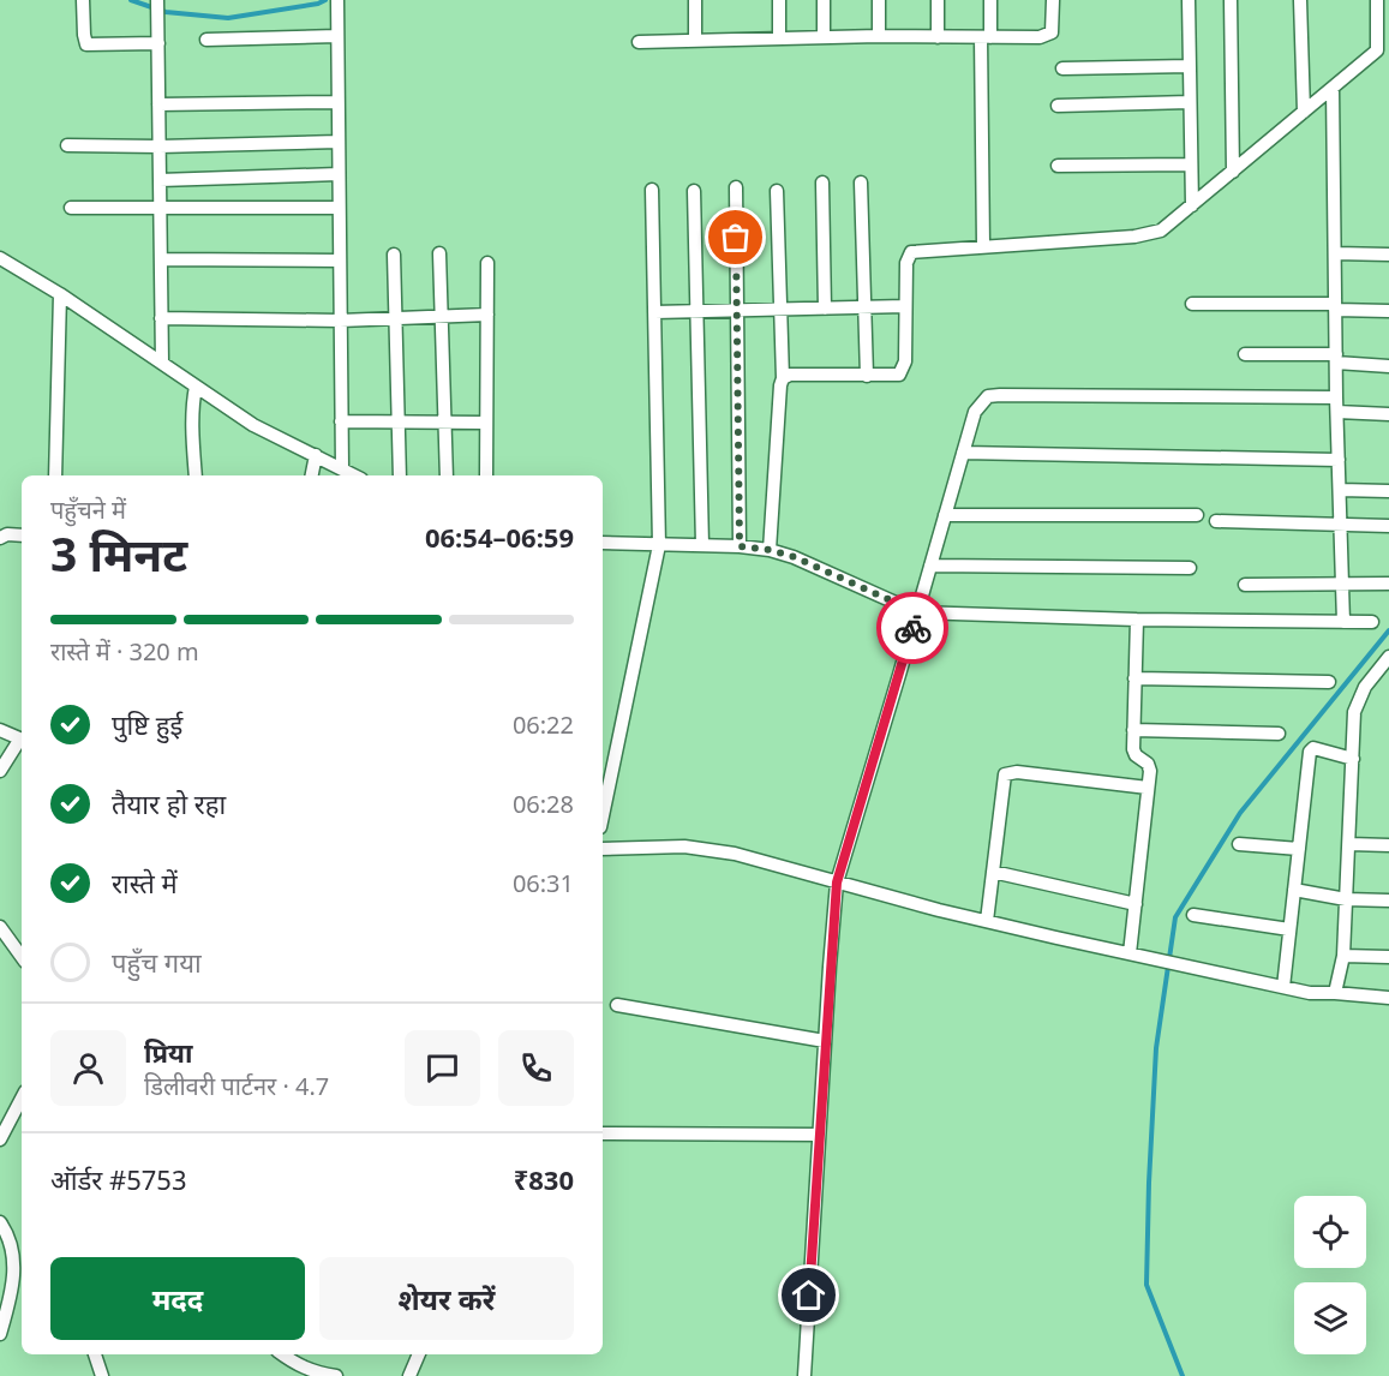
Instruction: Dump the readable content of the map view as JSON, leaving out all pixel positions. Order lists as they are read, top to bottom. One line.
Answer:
{"page":{"heading":["3 मिनट","पहुँचने में","06:54–06:59"],"panel":["प्रिया","डिलीवरी पार्टनर · 4.7","ऑर्डर #5753","₹830"],"bar":"रास्ते में · 320 m","list":[["पुष्टि हुई","06:22"],["तैयार हो रहा","06:28"],["रास्ते में","06:31"],"पहुँच गया"],"buttons":["मदद","शेयर करें"]}}
